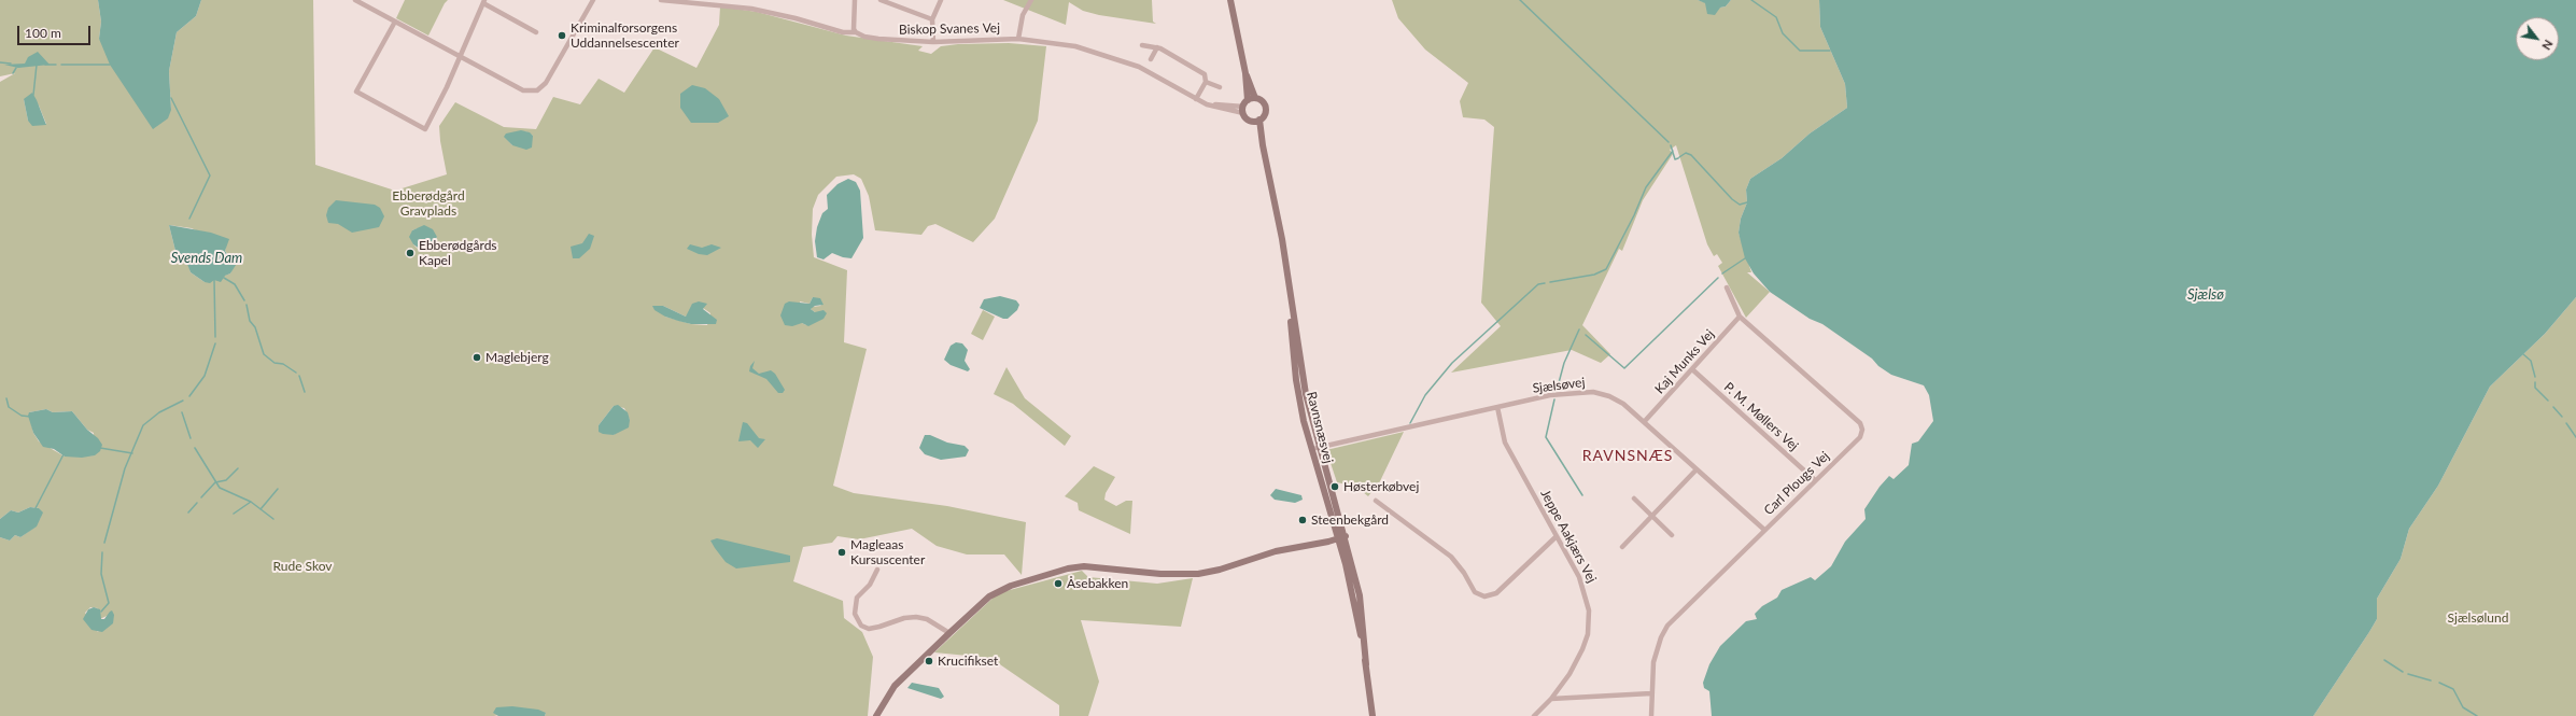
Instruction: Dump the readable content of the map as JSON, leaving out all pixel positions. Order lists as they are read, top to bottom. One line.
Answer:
{"streets":{"main road":["Ravnsnæsvej"],"street":["Biskop Svanes Vej","Kaj Munks Vej","Sjælsøvej","P. M. Møllers Vej","Carl Plougs Vej","Jeppe Aakjærs Vej"]},"crossings":[["Biskop Svanes Vej","Ravnsnæsvej"],["Kaj Munks Vej","Sjælsøvej"],["Kaj Munks Vej","P. M. Møllers Vej"],["Kaj Munks Vej","Carl Plougs Vej"],["Sjælsøvej","Ravnsnæsvej"],["Sjælsøvej","Carl Plougs Vej"],["Sjælsøvej","Jeppe Aakjærs Vej"],["P. M. Møllers Vej","Carl Plougs Vej"]],"districts":["RAVNSNÆS"],"water":["Svends Dam","Sjælsø"],"parks":["Ebberødgård Gravplads","Rude Skov","Sjælsølund"],"places":["Kriminalforsorgens Uddannelsescenter","Ebberødgårds Kapel","Maglebjerg","Høsterkøbvej","Steenbekgård","Magleaas Kursuscenter","Åsebakken","Krucifikset"],"scale_bar":"100 m","north":"bottom right"}
